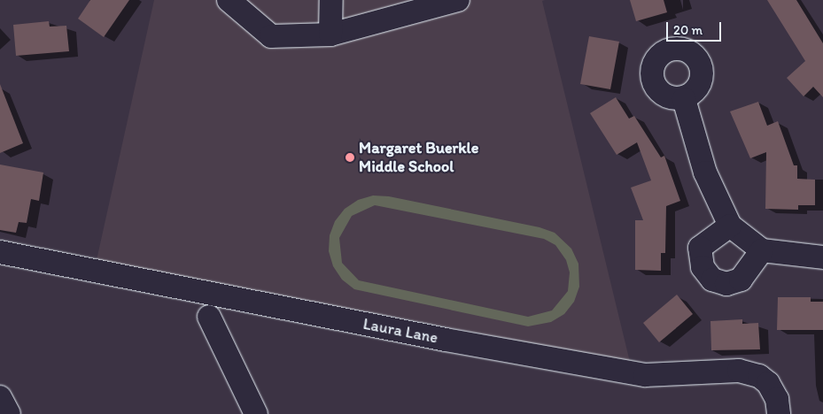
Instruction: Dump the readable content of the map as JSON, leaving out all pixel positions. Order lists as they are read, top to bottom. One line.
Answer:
{"streets":{"street":["Laura Lane"]},"places":["Margaret Buerkle Middle School"],"scale_bar":"20 m"}
